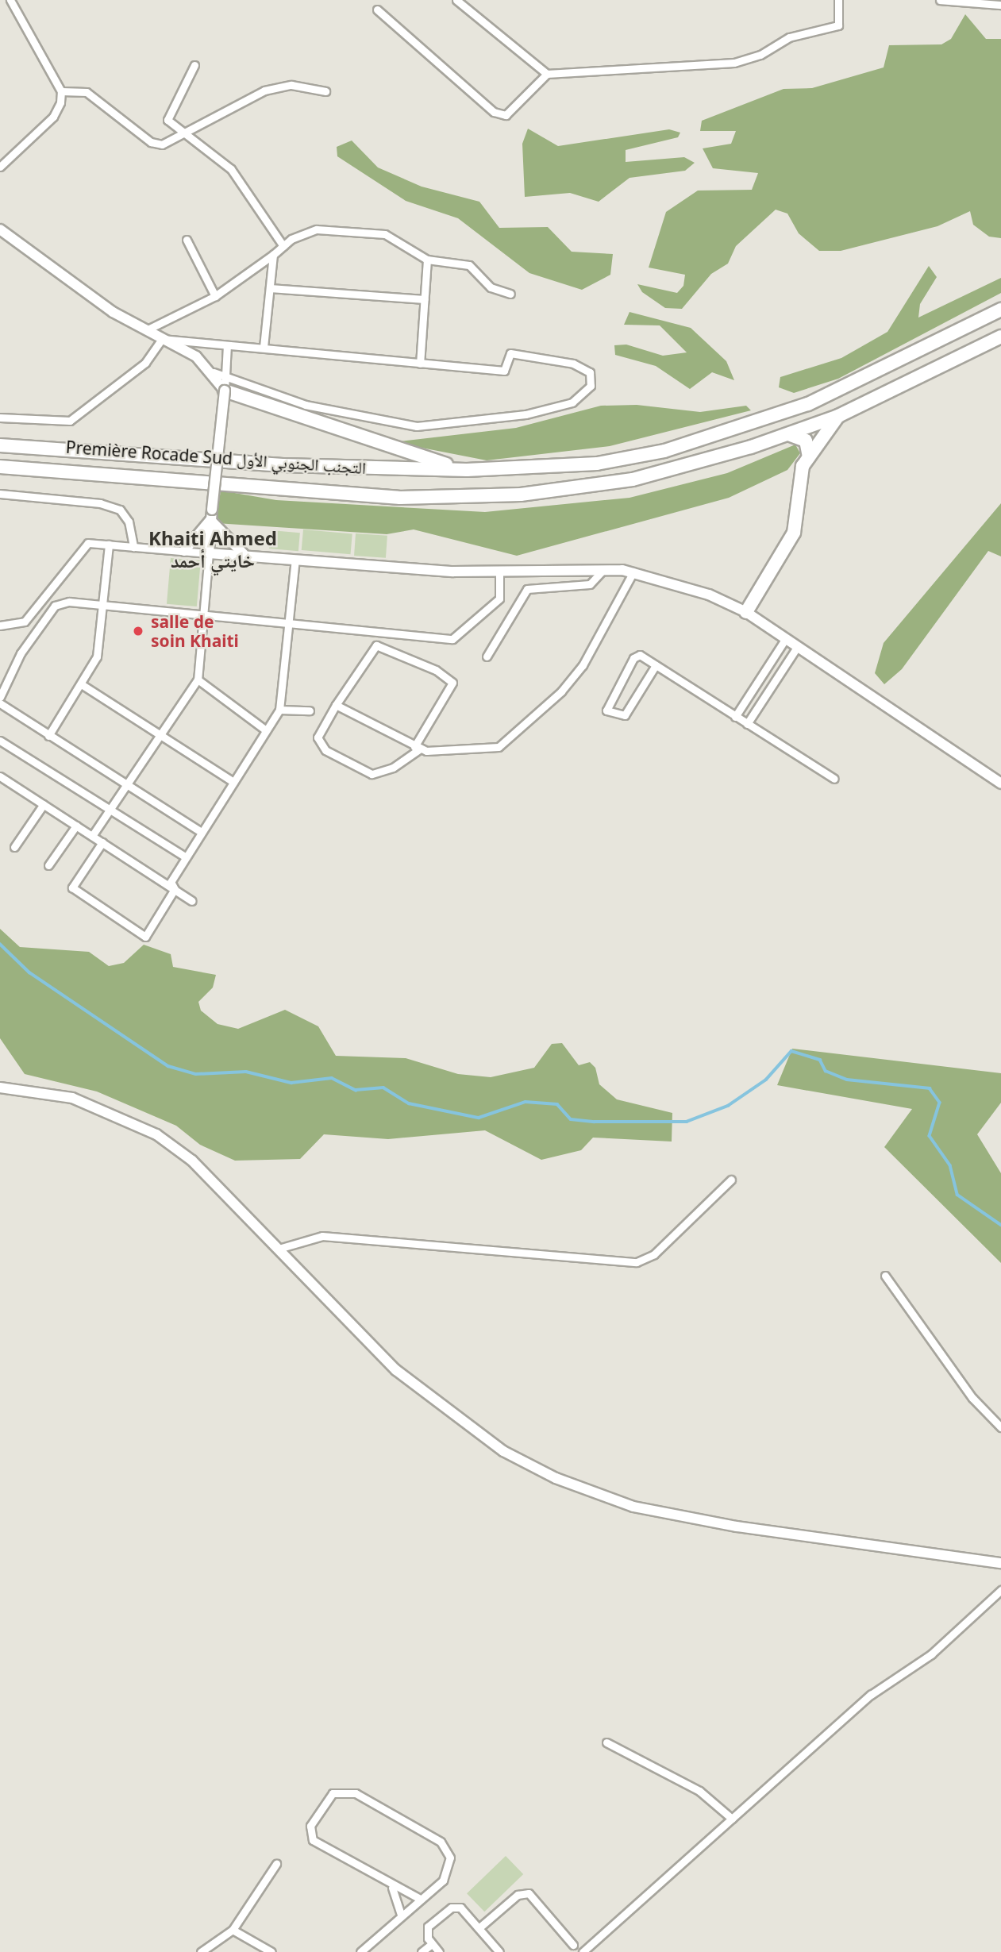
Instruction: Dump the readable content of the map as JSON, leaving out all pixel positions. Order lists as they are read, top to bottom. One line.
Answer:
{"streets":{"highway":["Première Rocade Sud التجنب الجنوبي الأول"]},"districts":["Khaiti Ahmed خايتي أحمد"],"places":["salle de soin Khaiti"]}
